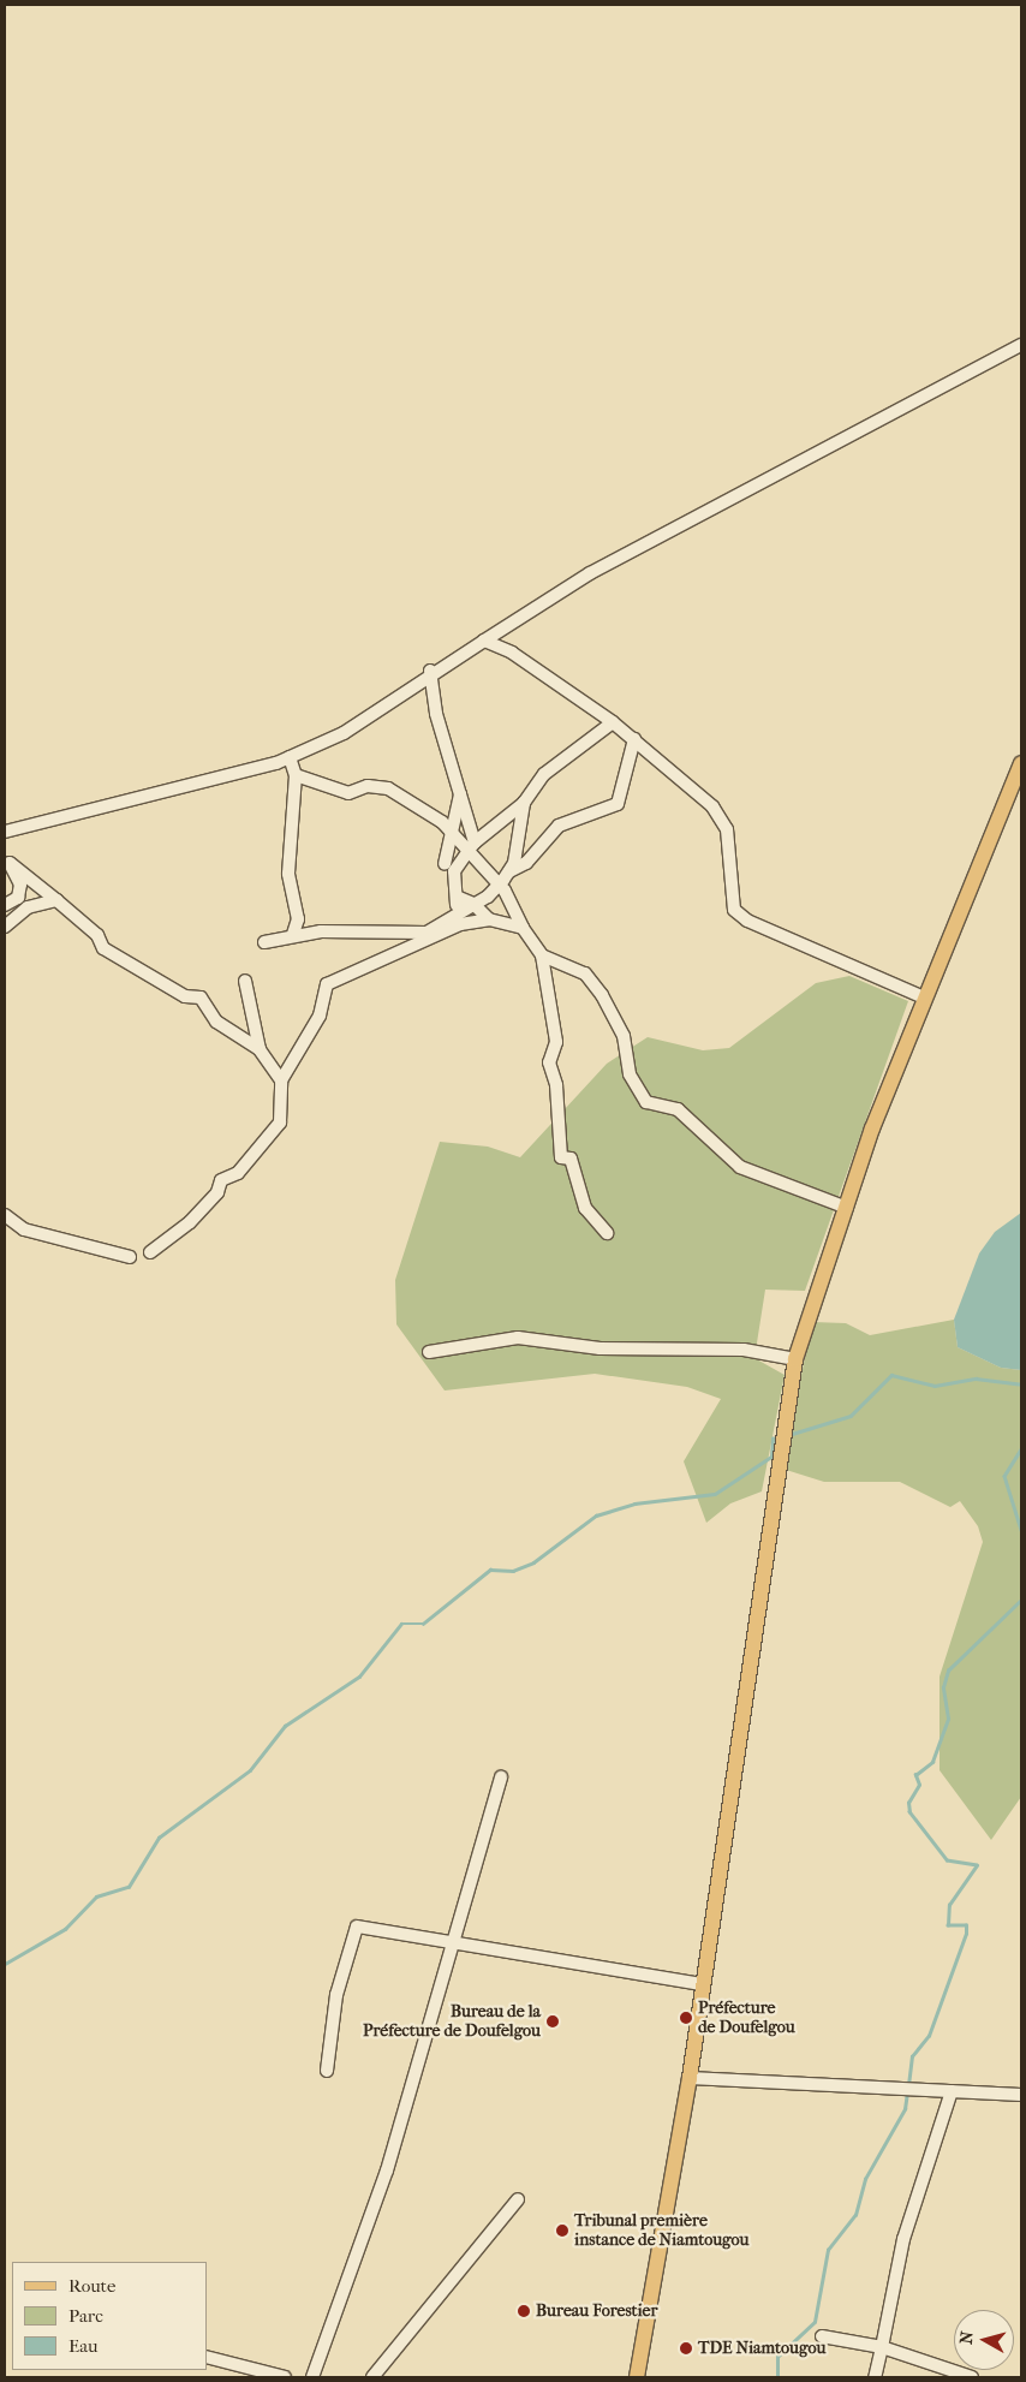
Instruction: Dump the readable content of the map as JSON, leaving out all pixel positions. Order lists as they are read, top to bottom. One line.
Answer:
{"places":["Préfecture de Doufelgou","Bureau de la Préfecture de Doufelgou","Tribunal première instance de Niamtougou","Bureau Forestier","TDE Niamtougou"],"legend":["Route","Parc","Eau"],"north":"left"}
